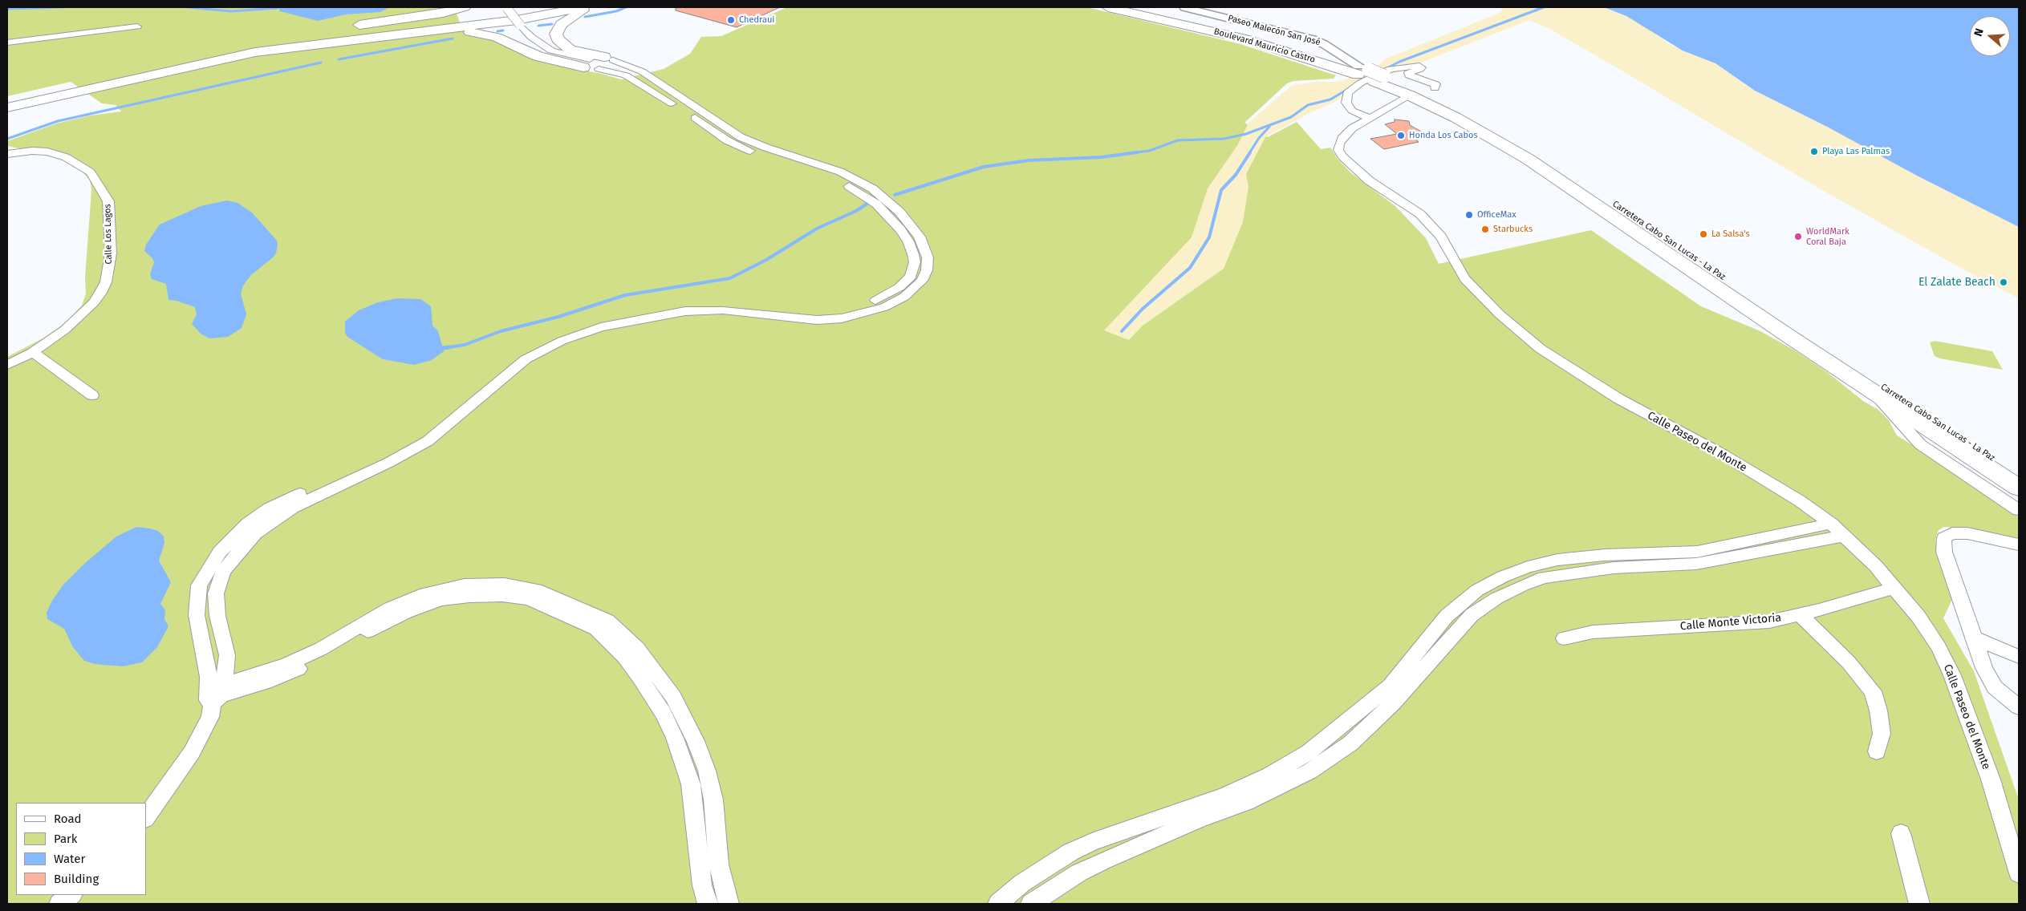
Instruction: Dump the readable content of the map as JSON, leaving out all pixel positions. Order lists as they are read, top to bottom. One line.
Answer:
{"streets":{"highway":["Boulevard Mauricio Castro","Carretera Cabo San Lucas - La Paz"],"street":["Paseo Malecón San José","Calle Los Lagos","Calle Paseo del Monte","Calle Monte Victoria"]},"crossings":[["Paseo Malecón San José","Boulevard Mauricio Castro"],["Paseo Malecón San José","Carretera Cabo San Lucas - La Paz"],["Boulevard Mauricio Castro","Carretera Cabo San Lucas - La Paz"],["Carretera Cabo San Lucas - La Paz","Calle Paseo del Monte"],["Calle Paseo del Monte","Calle Monte Victoria"]],"places":["Chedraui","Honda Los Cabos","Playa Las Palmas","OfficeMax","Starbucks","La Salsa's","WorldMark Coral Baja","El Zalate Beach"],"legend":["Road","Park","Water","Building"],"north":"left"}
